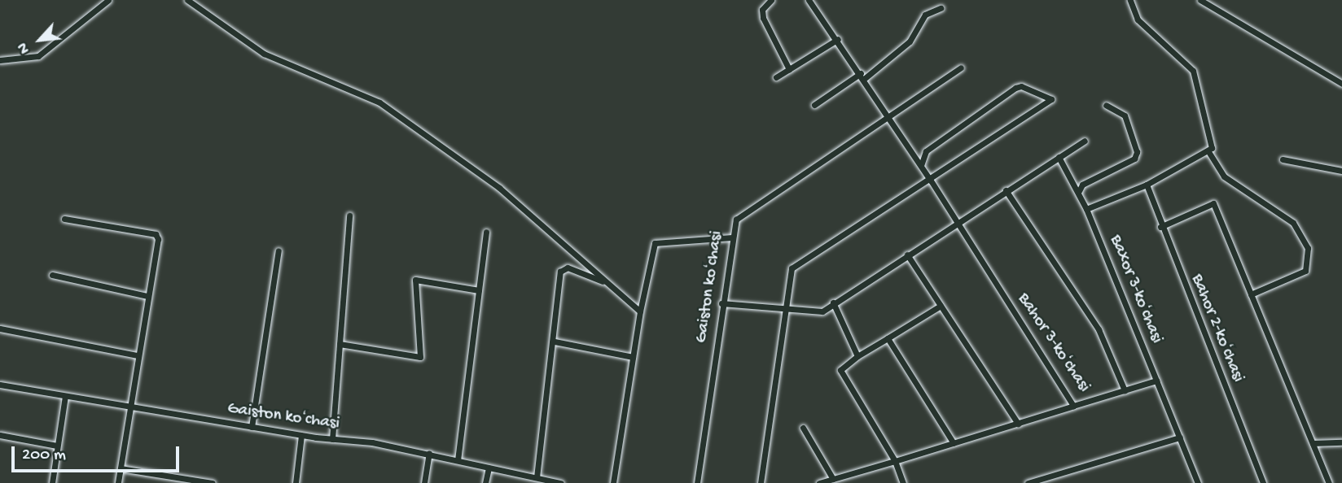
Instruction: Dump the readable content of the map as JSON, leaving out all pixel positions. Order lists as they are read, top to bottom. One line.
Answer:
{"streets":{"street":["Gaiston koʻchasi","Baxor 3-koʻchasi","Bahor 2-koʻchasi","Bahor 3-koʻchasi"]},"crossings":[["Gaiston koʻchasi","Bahor 3-koʻchasi"],["Baxor 3-koʻchasi","Bahor 3-koʻchasi"]],"scale_bar":"200 m","north":"bottom left"}
